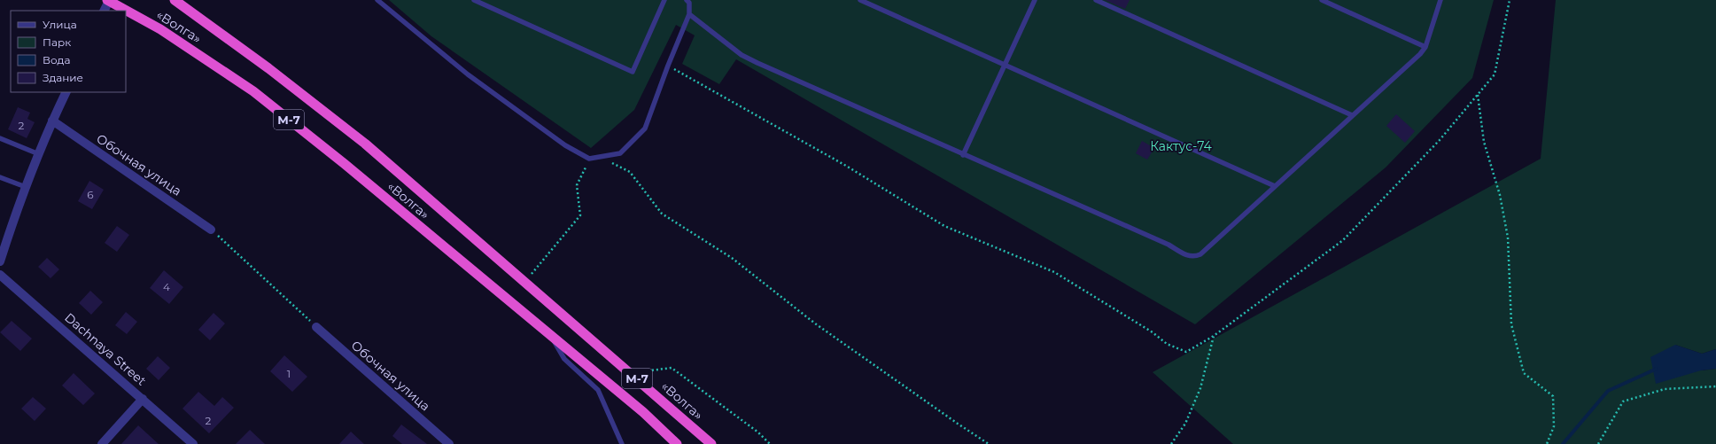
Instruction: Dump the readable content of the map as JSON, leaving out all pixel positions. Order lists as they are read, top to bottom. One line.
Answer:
{"streets":{"highway":["«Волга»","М-7"],"street":["Обочная улица","Dachnaya Street"]},"parks":["Кактус-74"],"house_numbers":["2","6","4","1","2"],"legend":["Улица","Парк","Вода","Здание"]}
